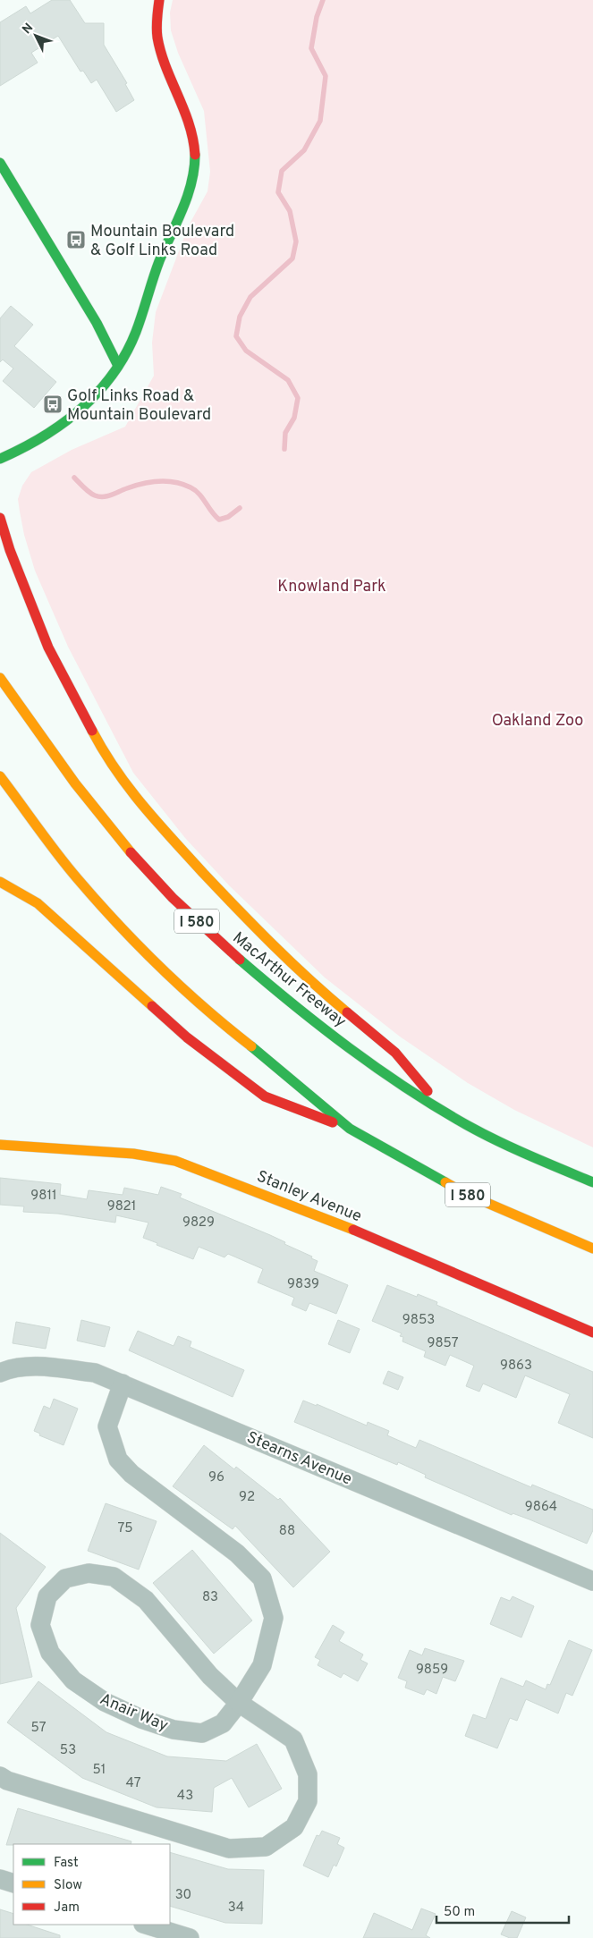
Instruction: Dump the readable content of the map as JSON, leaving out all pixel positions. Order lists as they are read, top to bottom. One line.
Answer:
{"streets":{"main road":["I 580","MacArthur Freeway","Stanley Avenue"],"street":["Stearns Avenue","Anair Way"]},"crossings":[["Stearns Avenue","Anair Way"]],"parks":["Knowland Park","Oakland Zoo"],"places":{"bus stop":["Mountain Boulevard & Golf Links Road","Golf Links Road & Mountain Boulevard"]},"house_numbers":["9811","9821","9829","9839","9853","9857","9863","96","92","9864","75","88","83","9859","57","53","51","47","43","30","34"],"legend":["Fast","Slow","Jam"],"scale_bar":"50 m","north":"top left"}
